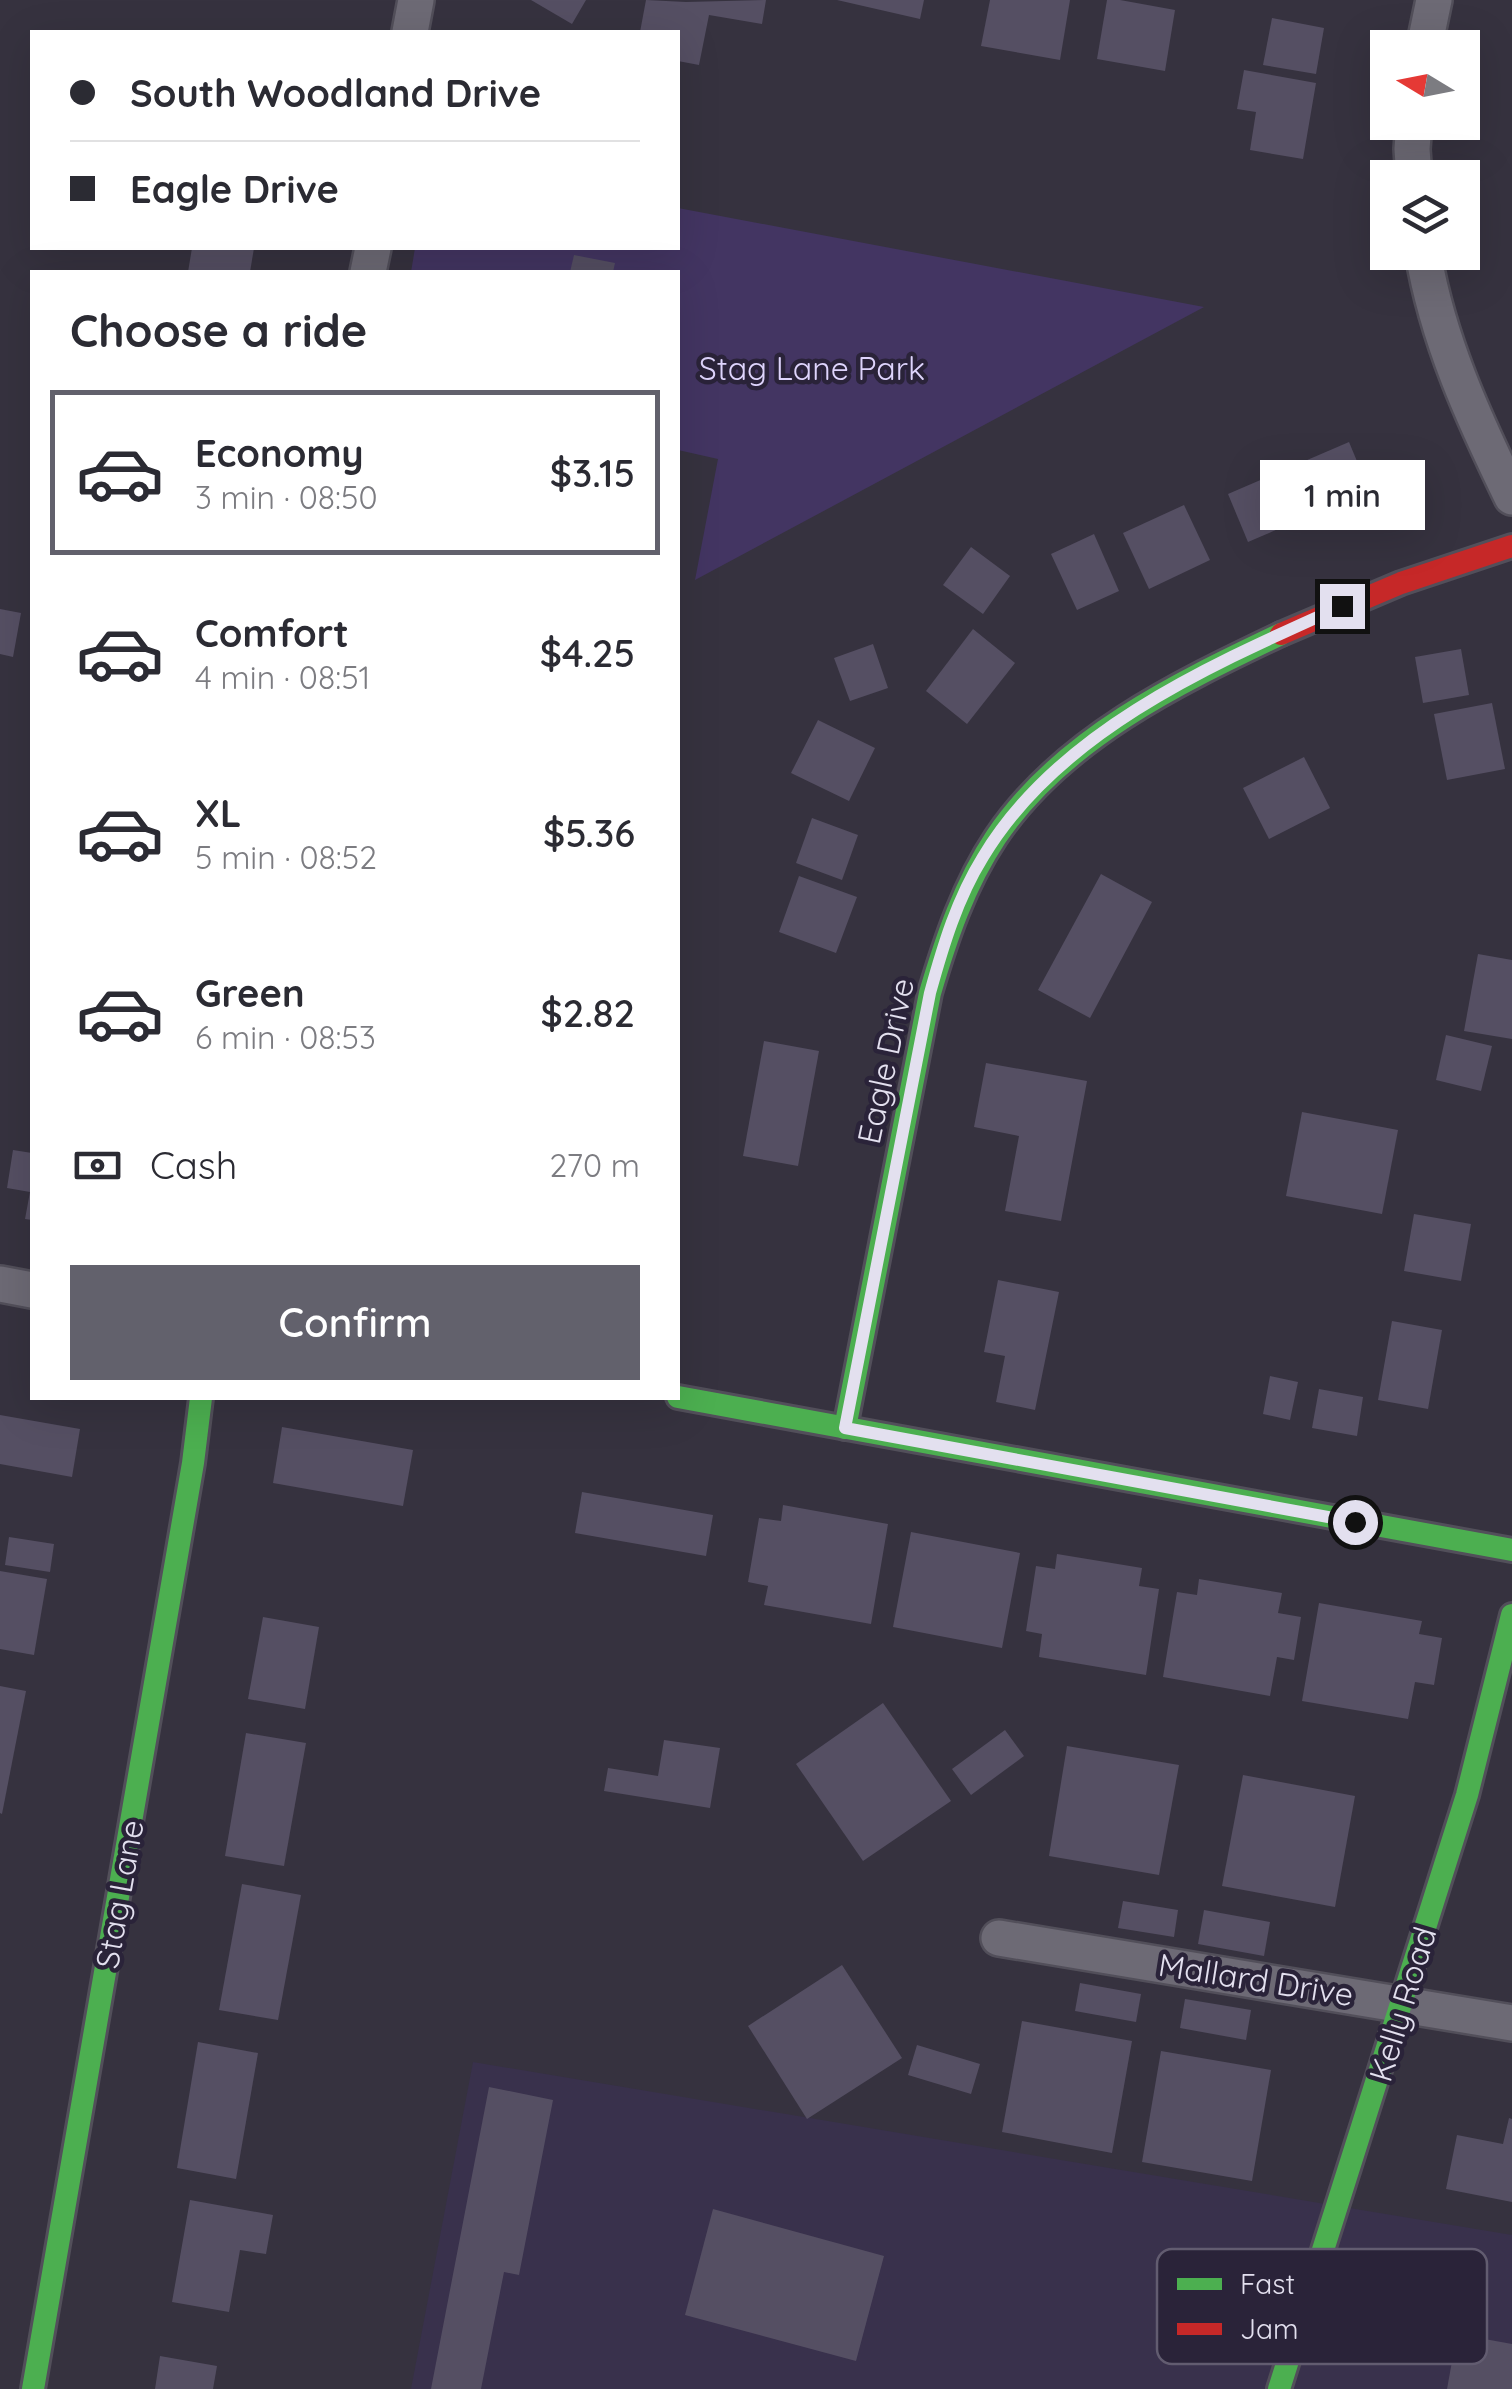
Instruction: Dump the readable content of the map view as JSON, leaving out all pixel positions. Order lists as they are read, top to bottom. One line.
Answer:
{"streets":{"street":["Eagle Drive","Stag Lane","Mallard Drive","Kelly Road"]},"crossings":[["Mallard Drive","Kelly Road"]],"parks":["Stag Lane Park"],"legend":["Fast","Jam"],"north":"left","page":{"banner":["South Woodland Drive","Eagle Drive"],"heading":"Choose a ride","list":[{"name":"Economy","note":"3 min · 08:50","value":"$3.15"},{"name":"Comfort","note":"4 min · 08:51","value":"$4.25"},{"name":"XL","note":"5 min · 08:52","value":"$5.36"},{"name":"Green","note":"6 min · 08:53","value":"$2.82"}],"bubble":"1 min","pay":["Cash","270 m"],"buttons":"Confirm"}}
